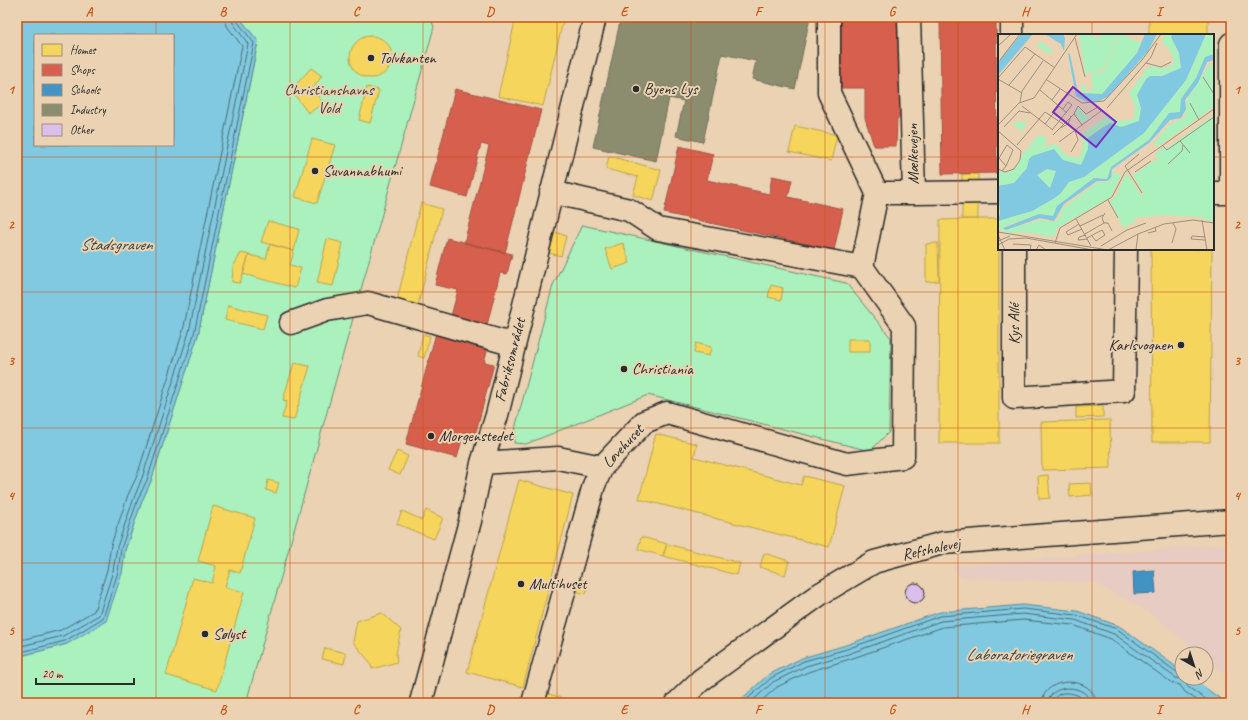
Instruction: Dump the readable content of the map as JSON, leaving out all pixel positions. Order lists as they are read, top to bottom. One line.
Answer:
{"streets":{"street":["Mælkevejen","Kys Allé","Fabriksområdet","Løvehuset","Refshalevej"]},"water":["Stadsgraven","Laboratoriegraven"],"parks":["Christianshavns Vold"],"places":["Tolvkanten","Byens Lys","Suvannabhumi","Karlsvognen","Christiania","Morgenstedet","Multihuset","Sølyst"],"legend":["Homes","Shops","Schools","Industry","Other"],"scale_bar":"20 m","north":"bottom right","grid":{"columns":["A","B","C","D","E","F","G","H","I"],"rows":["1","2","3","4","5"]}}
